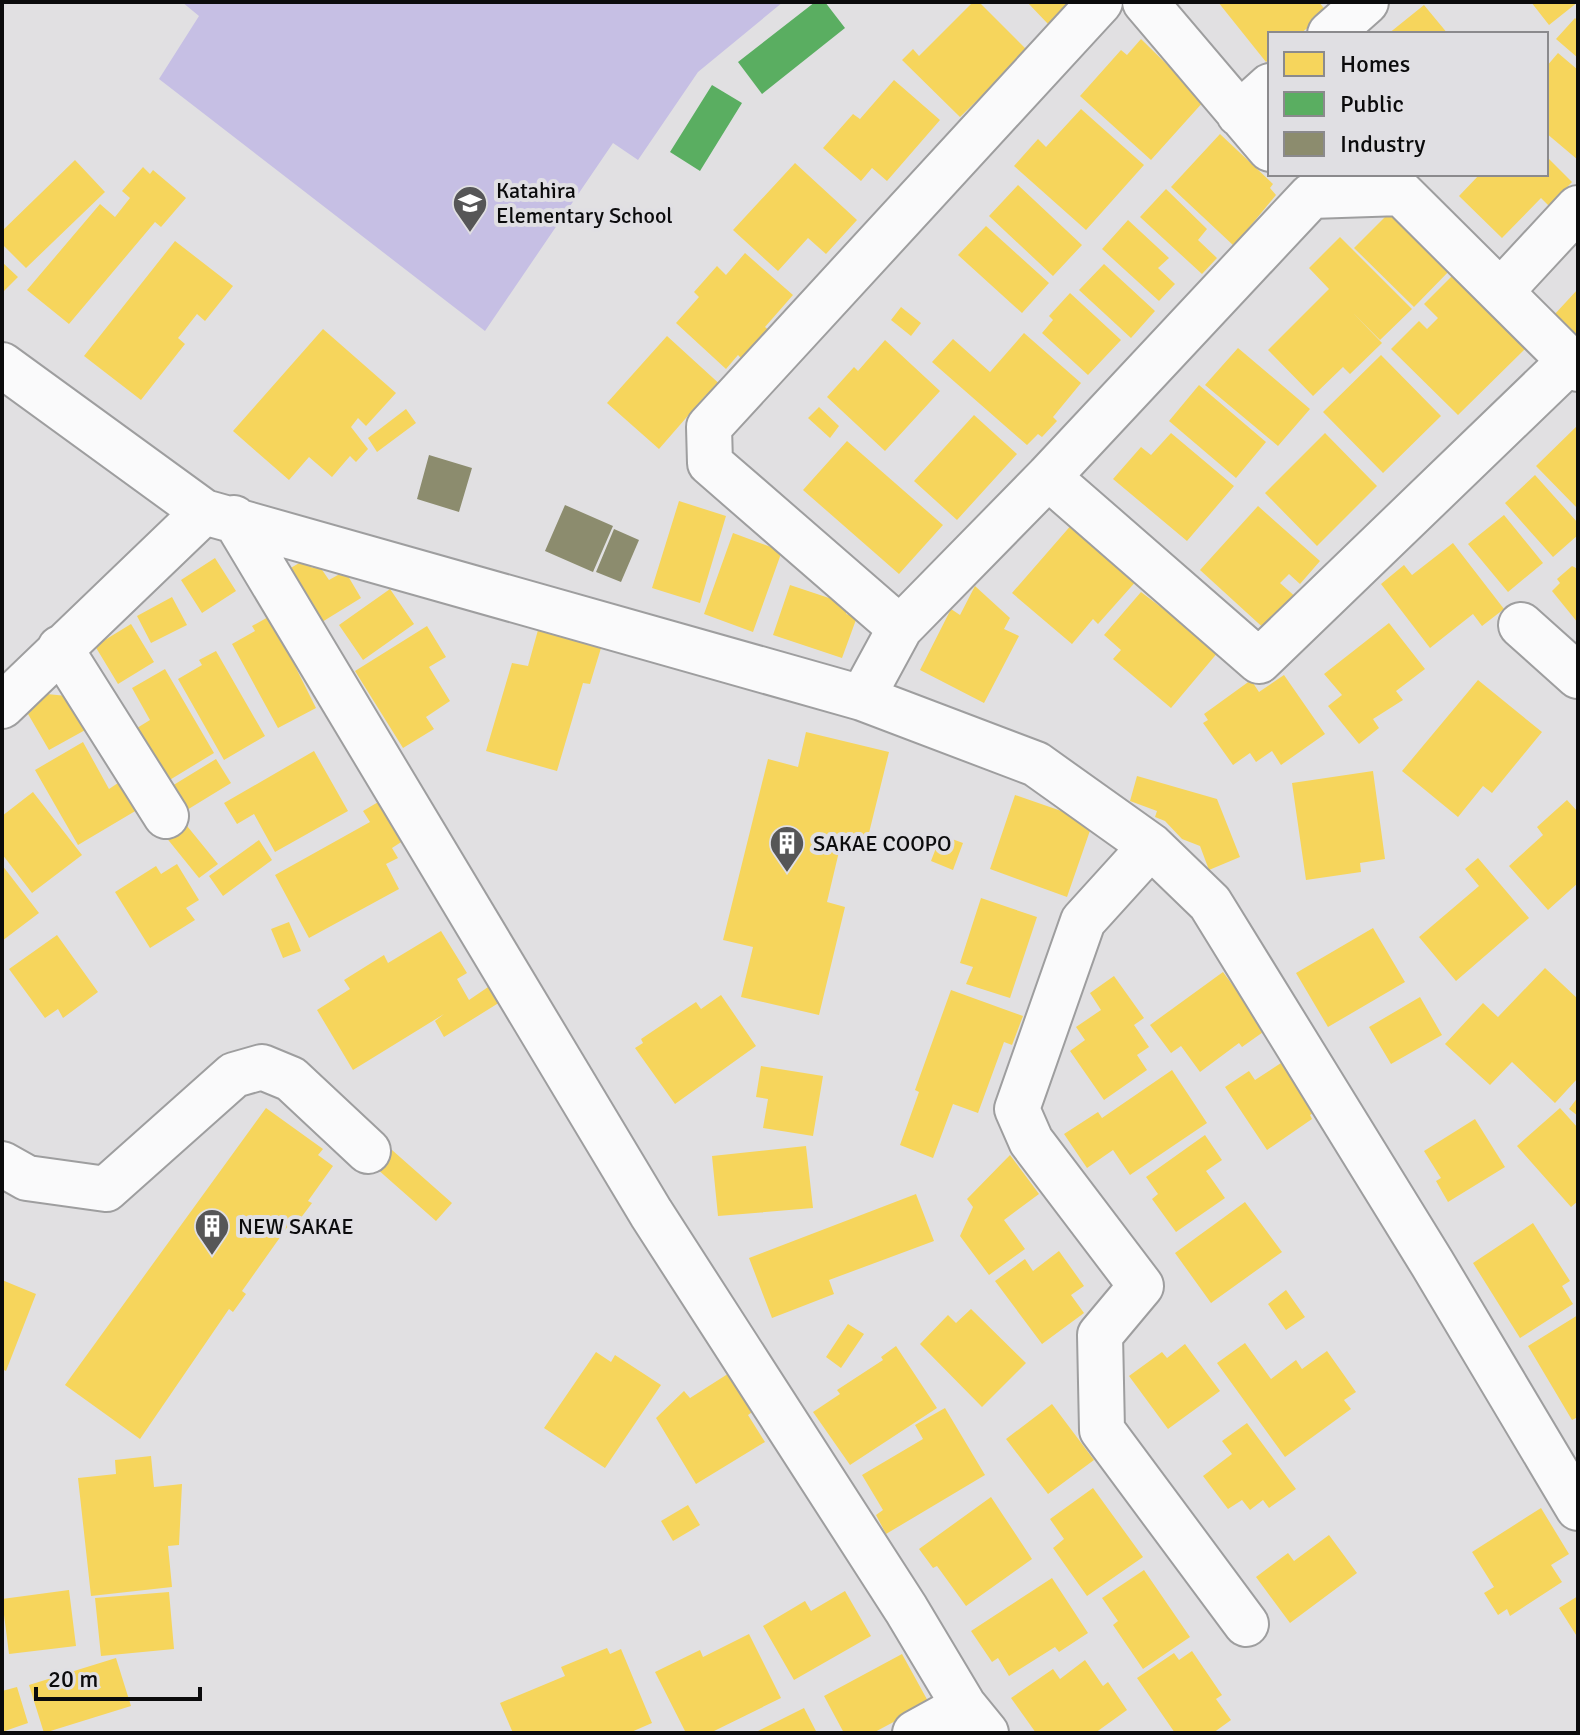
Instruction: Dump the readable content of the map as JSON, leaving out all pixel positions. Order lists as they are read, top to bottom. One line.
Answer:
{"places":{"school or university":["Katahira Elementary School"],"building":["SAKAE COOPO","NEW SAKAE"]},"legend":["Homes","Public","Industry"],"scale_bar":"20 m"}
